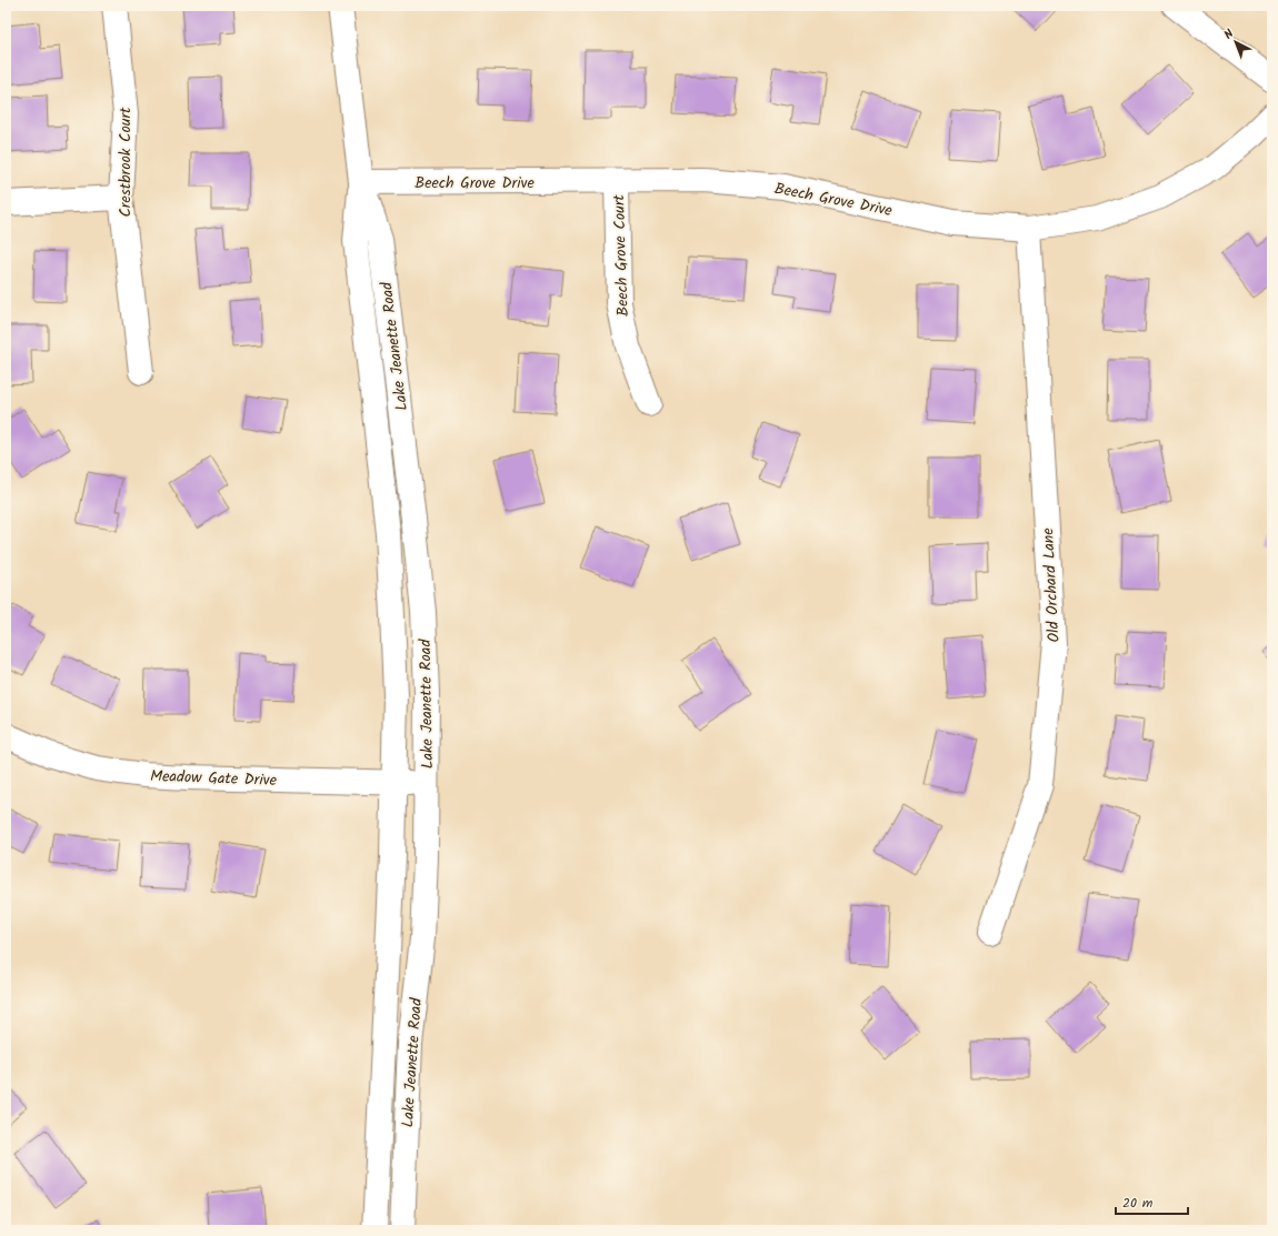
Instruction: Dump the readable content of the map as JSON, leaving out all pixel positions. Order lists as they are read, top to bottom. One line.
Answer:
{"streets":{"street":["Crestbrook Court","Beech Grove Drive","Beech Grove Court","Lake Jeanette Road","Old Orchard Lane","Meadow Gate Drive"]},"crossings":[["Beech Grove Drive","Beech Grove Court"],["Beech Grove Drive","Lake Jeanette Road"],["Beech Grove Drive","Old Orchard Lane"],["Lake Jeanette Road","Meadow Gate Drive"]],"scale_bar":"20 m","north":"top left"}
